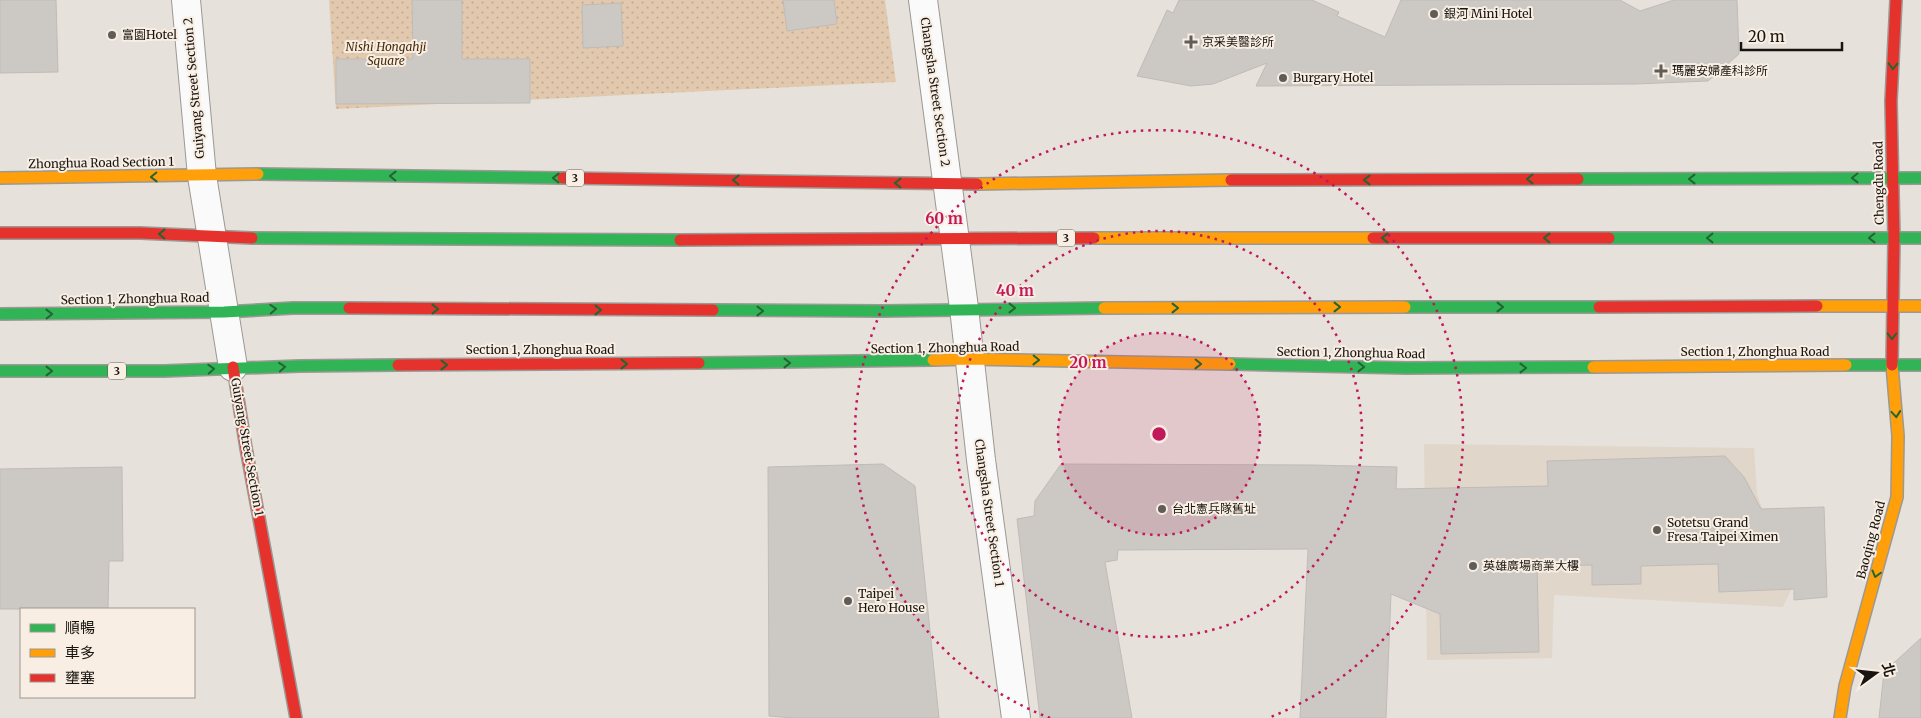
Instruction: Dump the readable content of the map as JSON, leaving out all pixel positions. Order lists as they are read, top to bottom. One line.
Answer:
{"streets":{"main road":["Zhonghua Road Section 1","3","Chengdu Road","Section 1, Zhonghua Road","Guiyang Street Section 1","Baoqing Road"],"street":["Guiyang Street Section 2","Changsha Street Section 2","Changsha Street Section 1"]},"crossings":[["Guiyang Street Section 2","Zhonghua Road Section 1"],["Guiyang Street Section 2","3"],["Guiyang Street Section 2","Guiyang Street Section 1"],["Changsha Street Section 2","3"],["Changsha Street Section 2","Changsha Street Section 1"],["Zhonghua Road Section 1","3"],["Zhonghua Road Section 1","Guiyang Street Section 1"],["3","Chengdu Road"],["3","Guiyang Street Section 1"],["3","Changsha Street Section 1"],["Chengdu Road","Section 1, Zhonghua Road"],["Chengdu Road","Baoqing Road"],["Section 1, Zhonghua Road","Guiyang Street Section 1"],["Section 1, Zhonghua Road","Changsha Street Section 1"],["Section 1, Zhonghua Road","Baoqing Road"]],"one_way":["Chengdu Road","Baoqing Road"],"parks":["Nishi Hongahji Square"],"places":{"other":["銀河 Mini Hotel","富園Hotel","Burgary Hotel","台北憲兵隊舊址","Sotetsu Grand Fresa Taipei Ximen","英雄廣場商業大樓","Taipei Hero House"],"health":["京采美醫診所","瑪麗安婦產科診所"]},"legend":["順暢","車多","壅塞"],"scale_bar":"20 m","north":"right","rings":["60 m","40 m","20 m"]}
